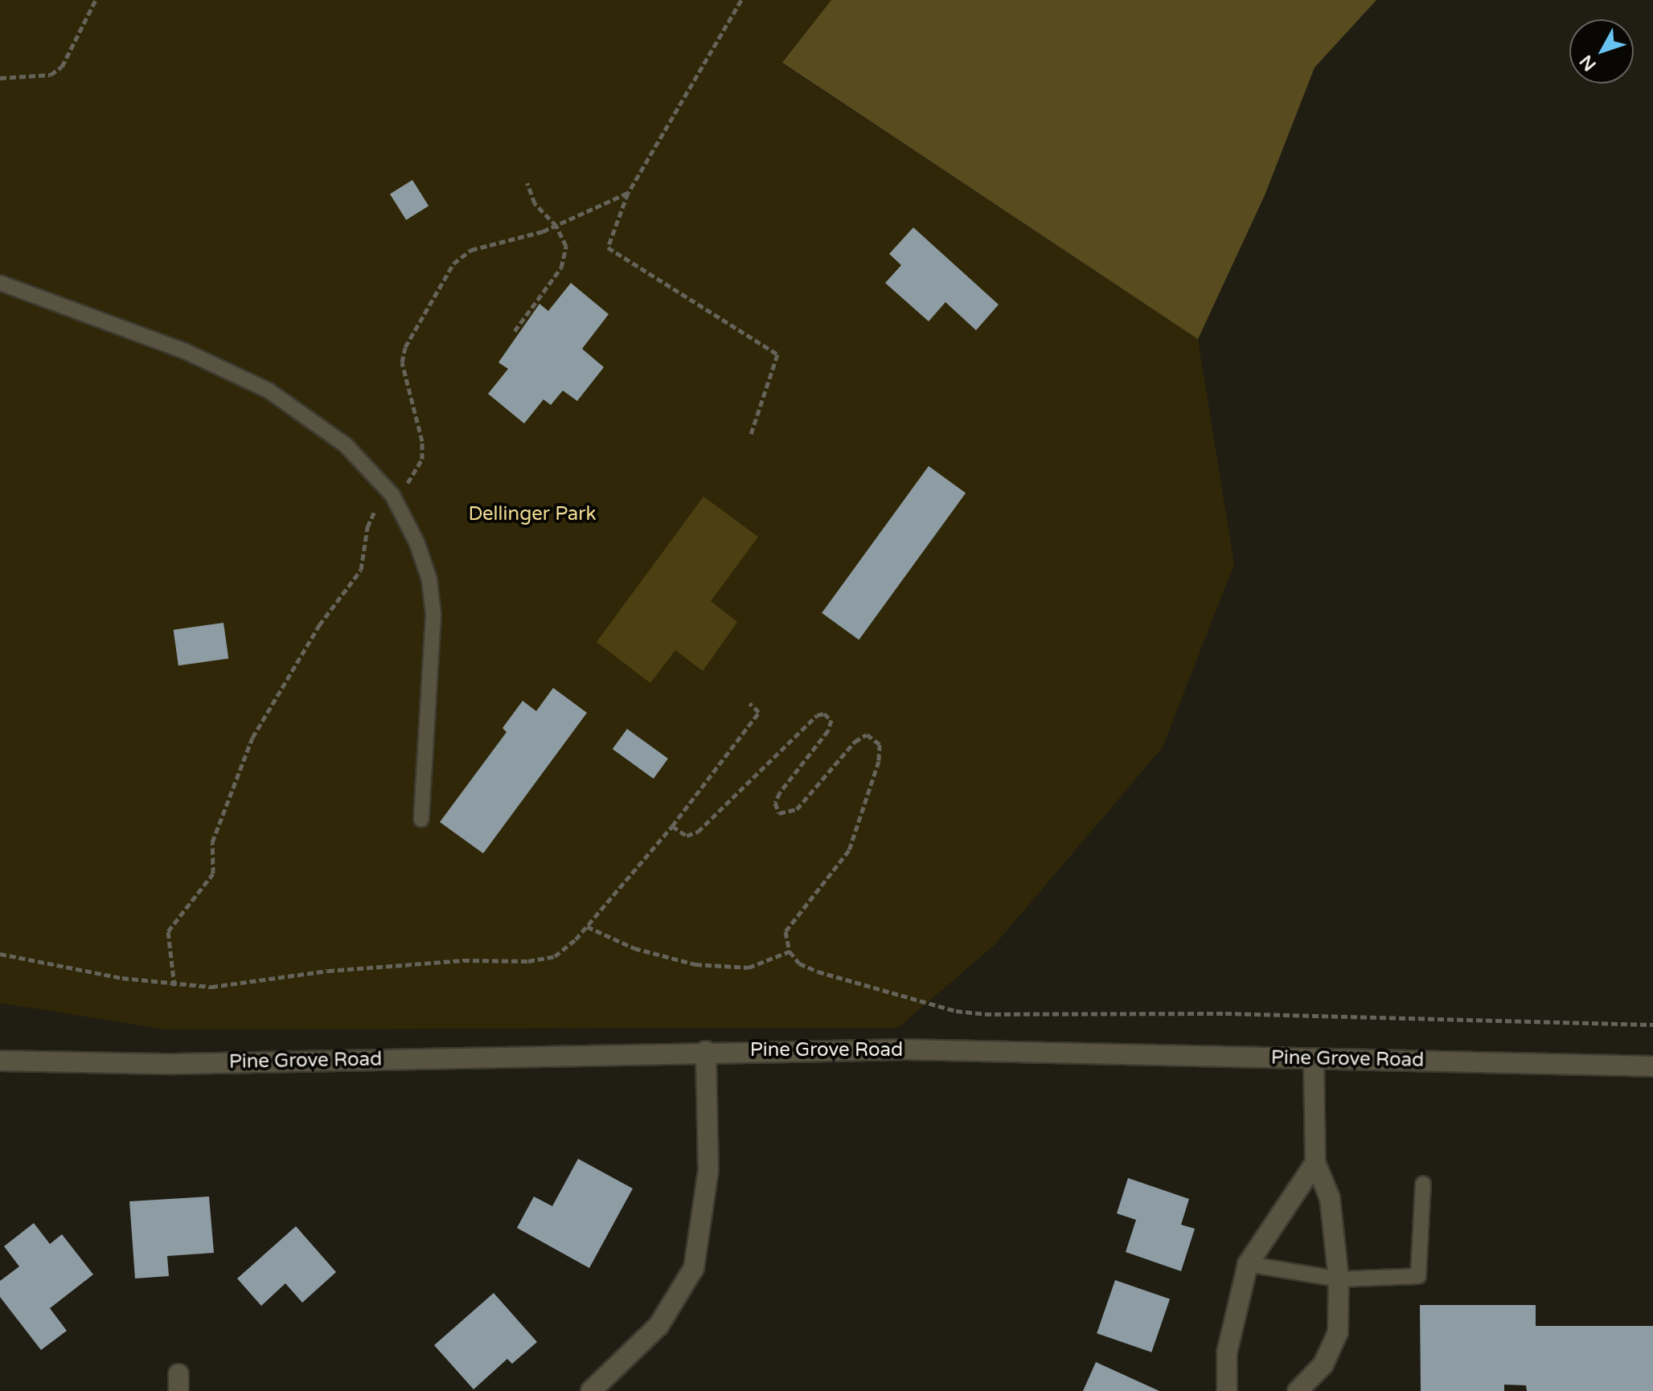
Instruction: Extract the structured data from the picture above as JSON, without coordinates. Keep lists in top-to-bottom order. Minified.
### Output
{"streets":{"street":["Pine Grove Road"]},"parks":["Dellinger Park"],"north":"bottom left"}
